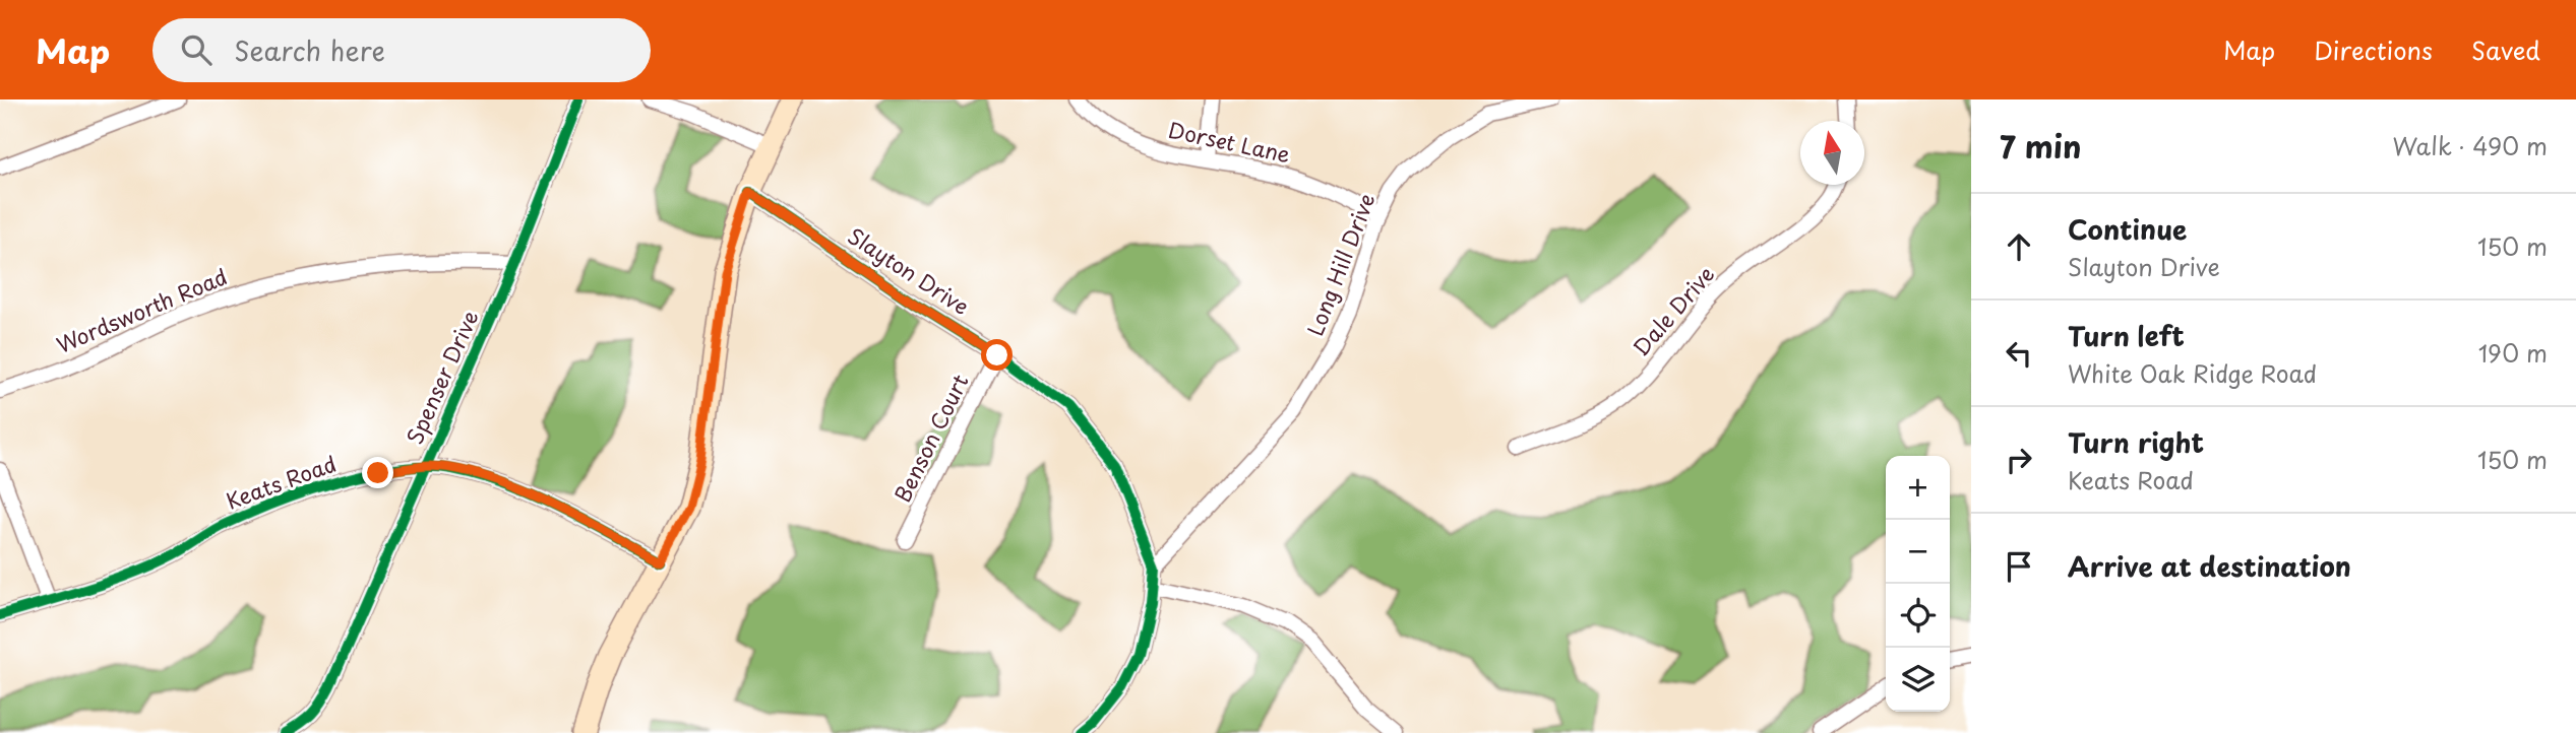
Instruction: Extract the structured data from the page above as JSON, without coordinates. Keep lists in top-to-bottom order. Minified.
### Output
{"streets":{"street":["Dorset Lane","Long Hill Drive","Slayton Drive","Wordsworth Road","Dale Drive","Spenser Drive","Benson Court","Keats Road"]},"crossings":[["Dorset Lane","Long Hill Drive"],["Long Hill Drive","Slayton Drive"],["Slayton Drive","Benson Court"],["Wordsworth Road","Spenser Drive"],["Spenser Drive","Keats Road"]],"north":"top","page":{"header":"Map","search":"Search here","nav":["Map","Directions","Saved"],"heading":["7 min","Walk · 490 m"],"list":[["Continue","Slayton Drive","150 m"],["Turn left","White Oak Ridge Road","190 m"],["Turn right","Keats Road","150 m"],"Arrive at destination"],"map_buttons":["+","−"]}}
